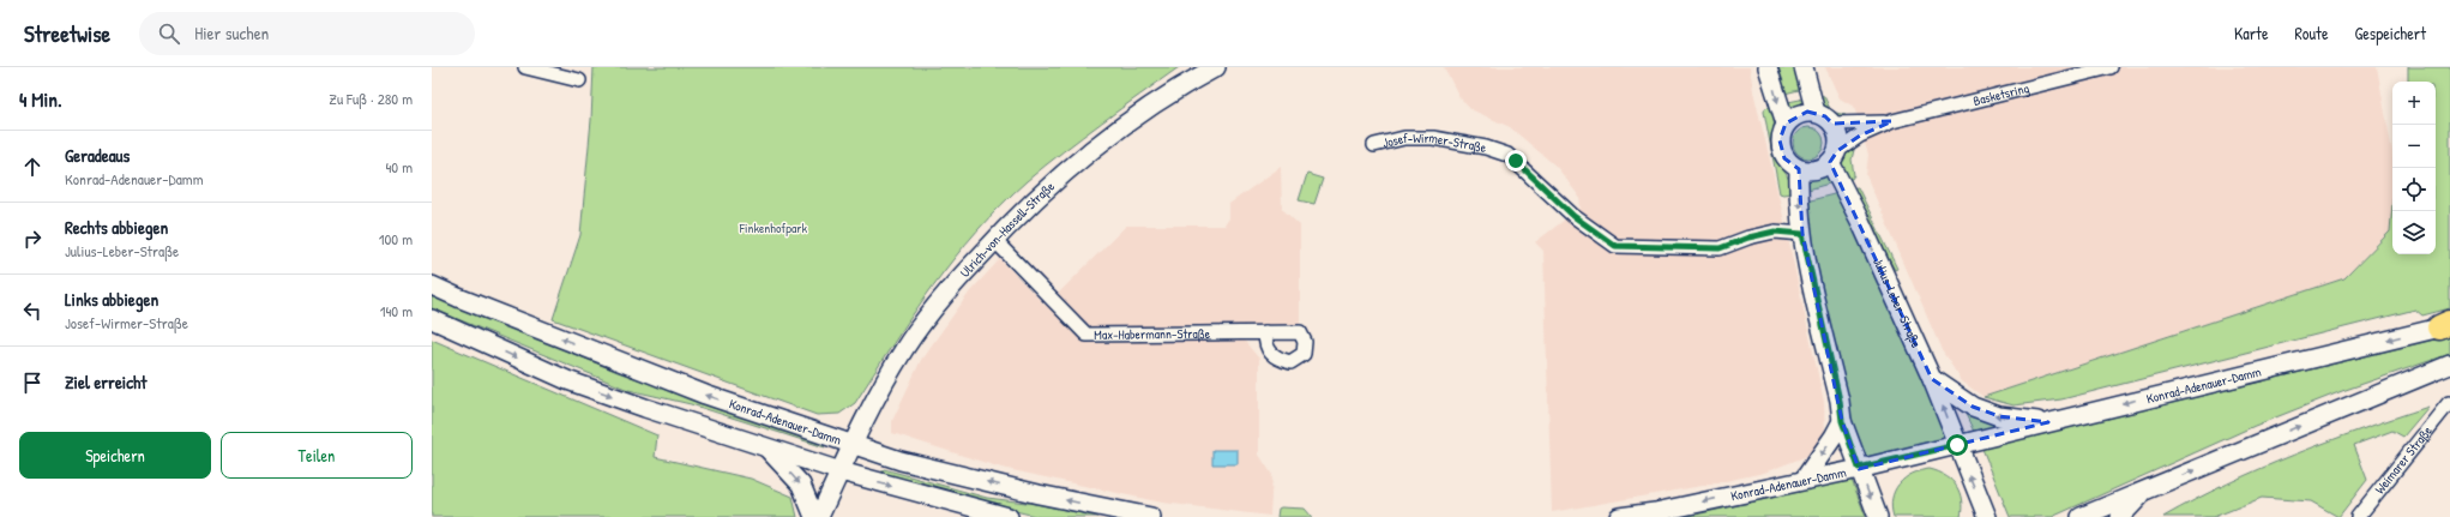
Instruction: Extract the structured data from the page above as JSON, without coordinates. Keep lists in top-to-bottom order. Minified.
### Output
{"streets":{"main road":["Ulrich-von-Hassell-Straße","Julius-Leber-Straße","Konrad-Adenauer-Damm"],"street":["Basketsring","Josef-Wirmer-Straße","Max-Habermann-Straße","Weimarer Straße"]},"crossings":[["Basketsring","Julius-Leber-Straße"],["Ulrich-von-Hassell-Straße","Max-Habermann-Straße"],["Ulrich-von-Hassell-Straße","Konrad-Adenauer-Damm"],["Julius-Leber-Straße","Konrad-Adenauer-Damm"]],"parks":["Finkenhofpark"],"page":{"header":"Streetwise","search":"Hier suchen","nav":["Karte","Route","Gespeichert"],"heading":["4 Min.","Zu Fuß · 280 m"],"map_buttons":["+","−"],"list":[["Geradeaus","Konrad-Adenauer-Damm","40 m"],["Rechts abbiegen","Julius-Leber-Straße","100 m"],["Links abbiegen","Josef-Wirmer-Straße","140 m"],"Ziel erreicht"],"buttons":["Speichern","Teilen"]}}
